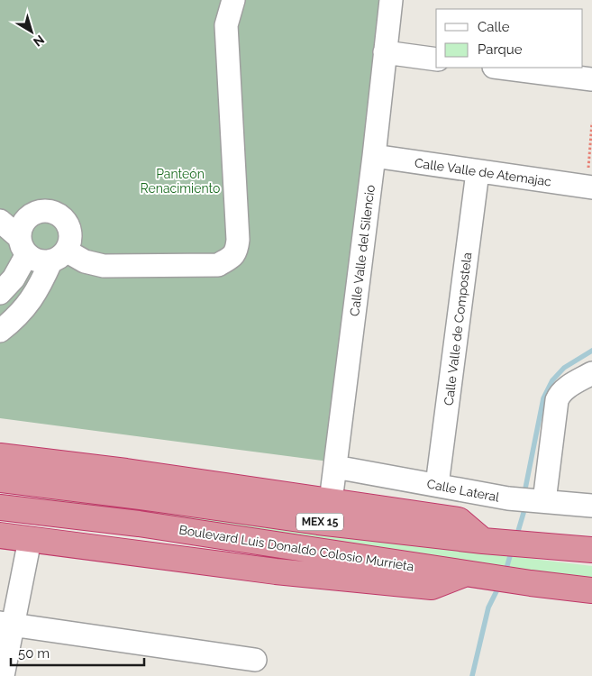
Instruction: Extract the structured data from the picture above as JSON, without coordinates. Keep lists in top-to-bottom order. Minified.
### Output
{"streets":{"highway":["MEX 15","Boulevard Luis Donaldo Colosio Murrieta"],"street":["Calle Valle de Atemajac","Calle Valle del Silencio","Calle Valle de Compostela","Calle Lateral"]},"crossings":[["Calle Valle de Atemajac","Calle Valle del Silencio"],["Calle Valle de Atemajac","Calle Valle de Compostela"],["Calle Valle del Silencio","Calle Lateral"],["Calle Valle de Compostela","Calle Lateral"]],"parks":["Panteón Renacimiento"],"legend":["Calle","Parque"],"scale_bar":"50 m","north":"bottom right"}
